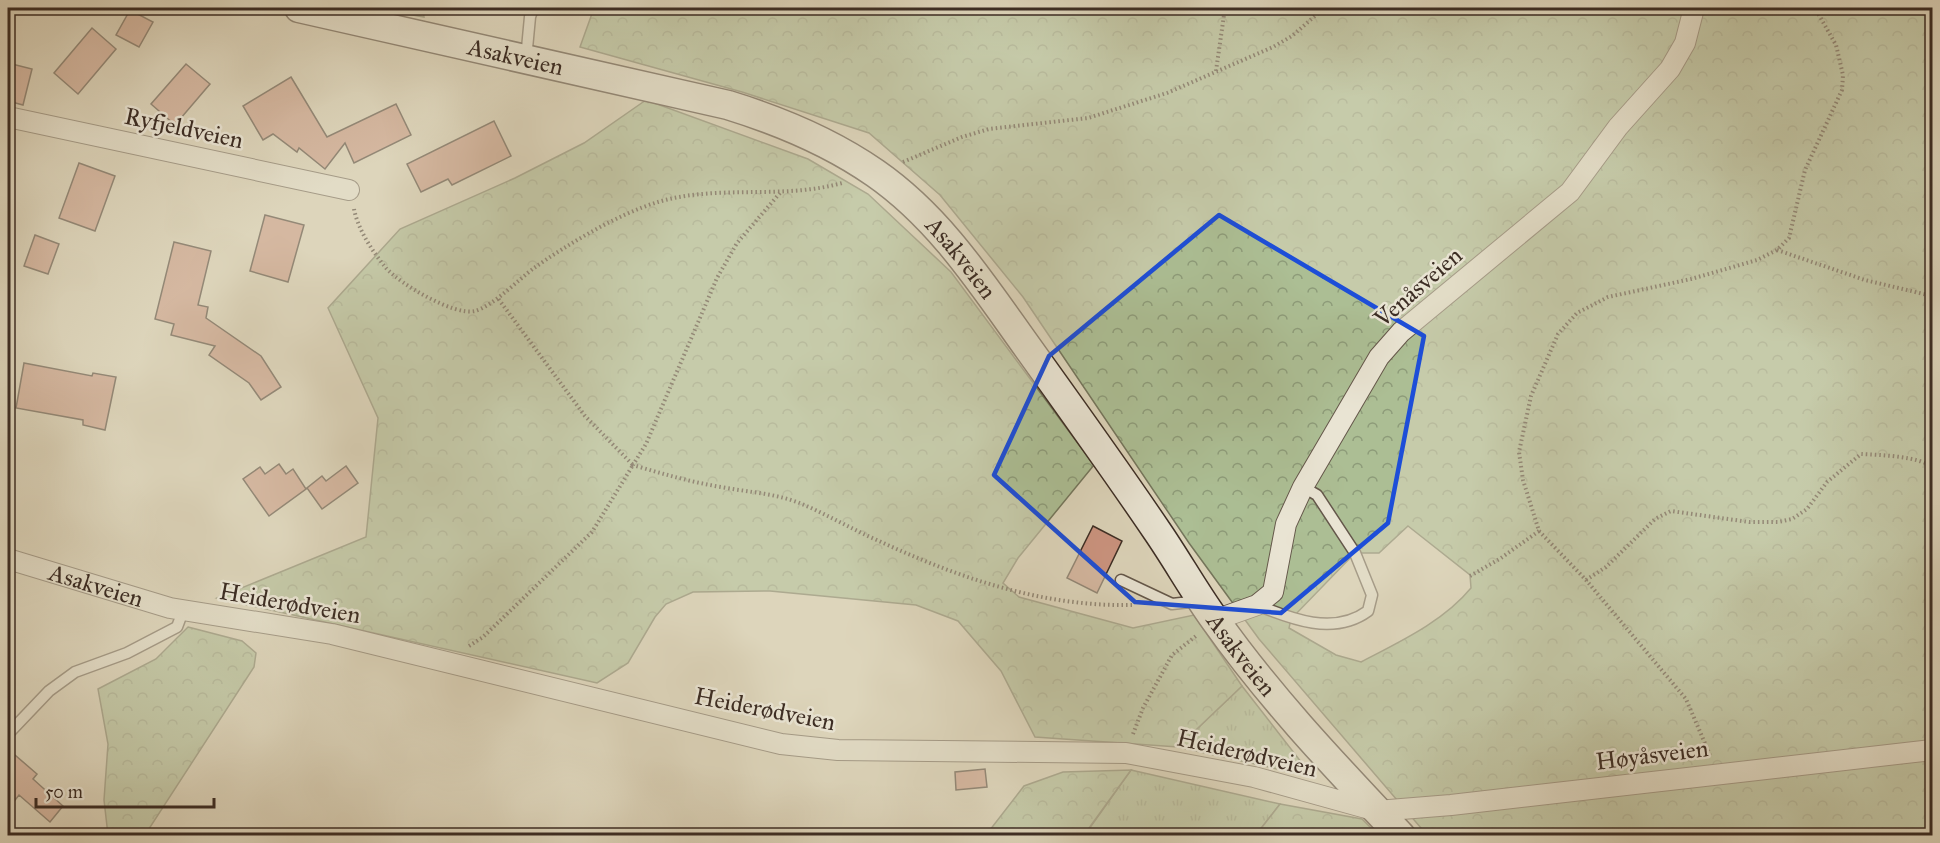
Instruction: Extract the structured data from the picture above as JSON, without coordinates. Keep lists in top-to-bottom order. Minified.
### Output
{"streets":{"main road":["Asakveien"],"street":["Ryfjeldveien","Venåsveien","Heiderødveien","Høyåsveien"]},"crossings":[["Asakveien","Heiderødveien"],["Asakveien","Høyåsveien"],["Heiderødveien","Høyåsveien"]],"scale_bar":"50 m"}
